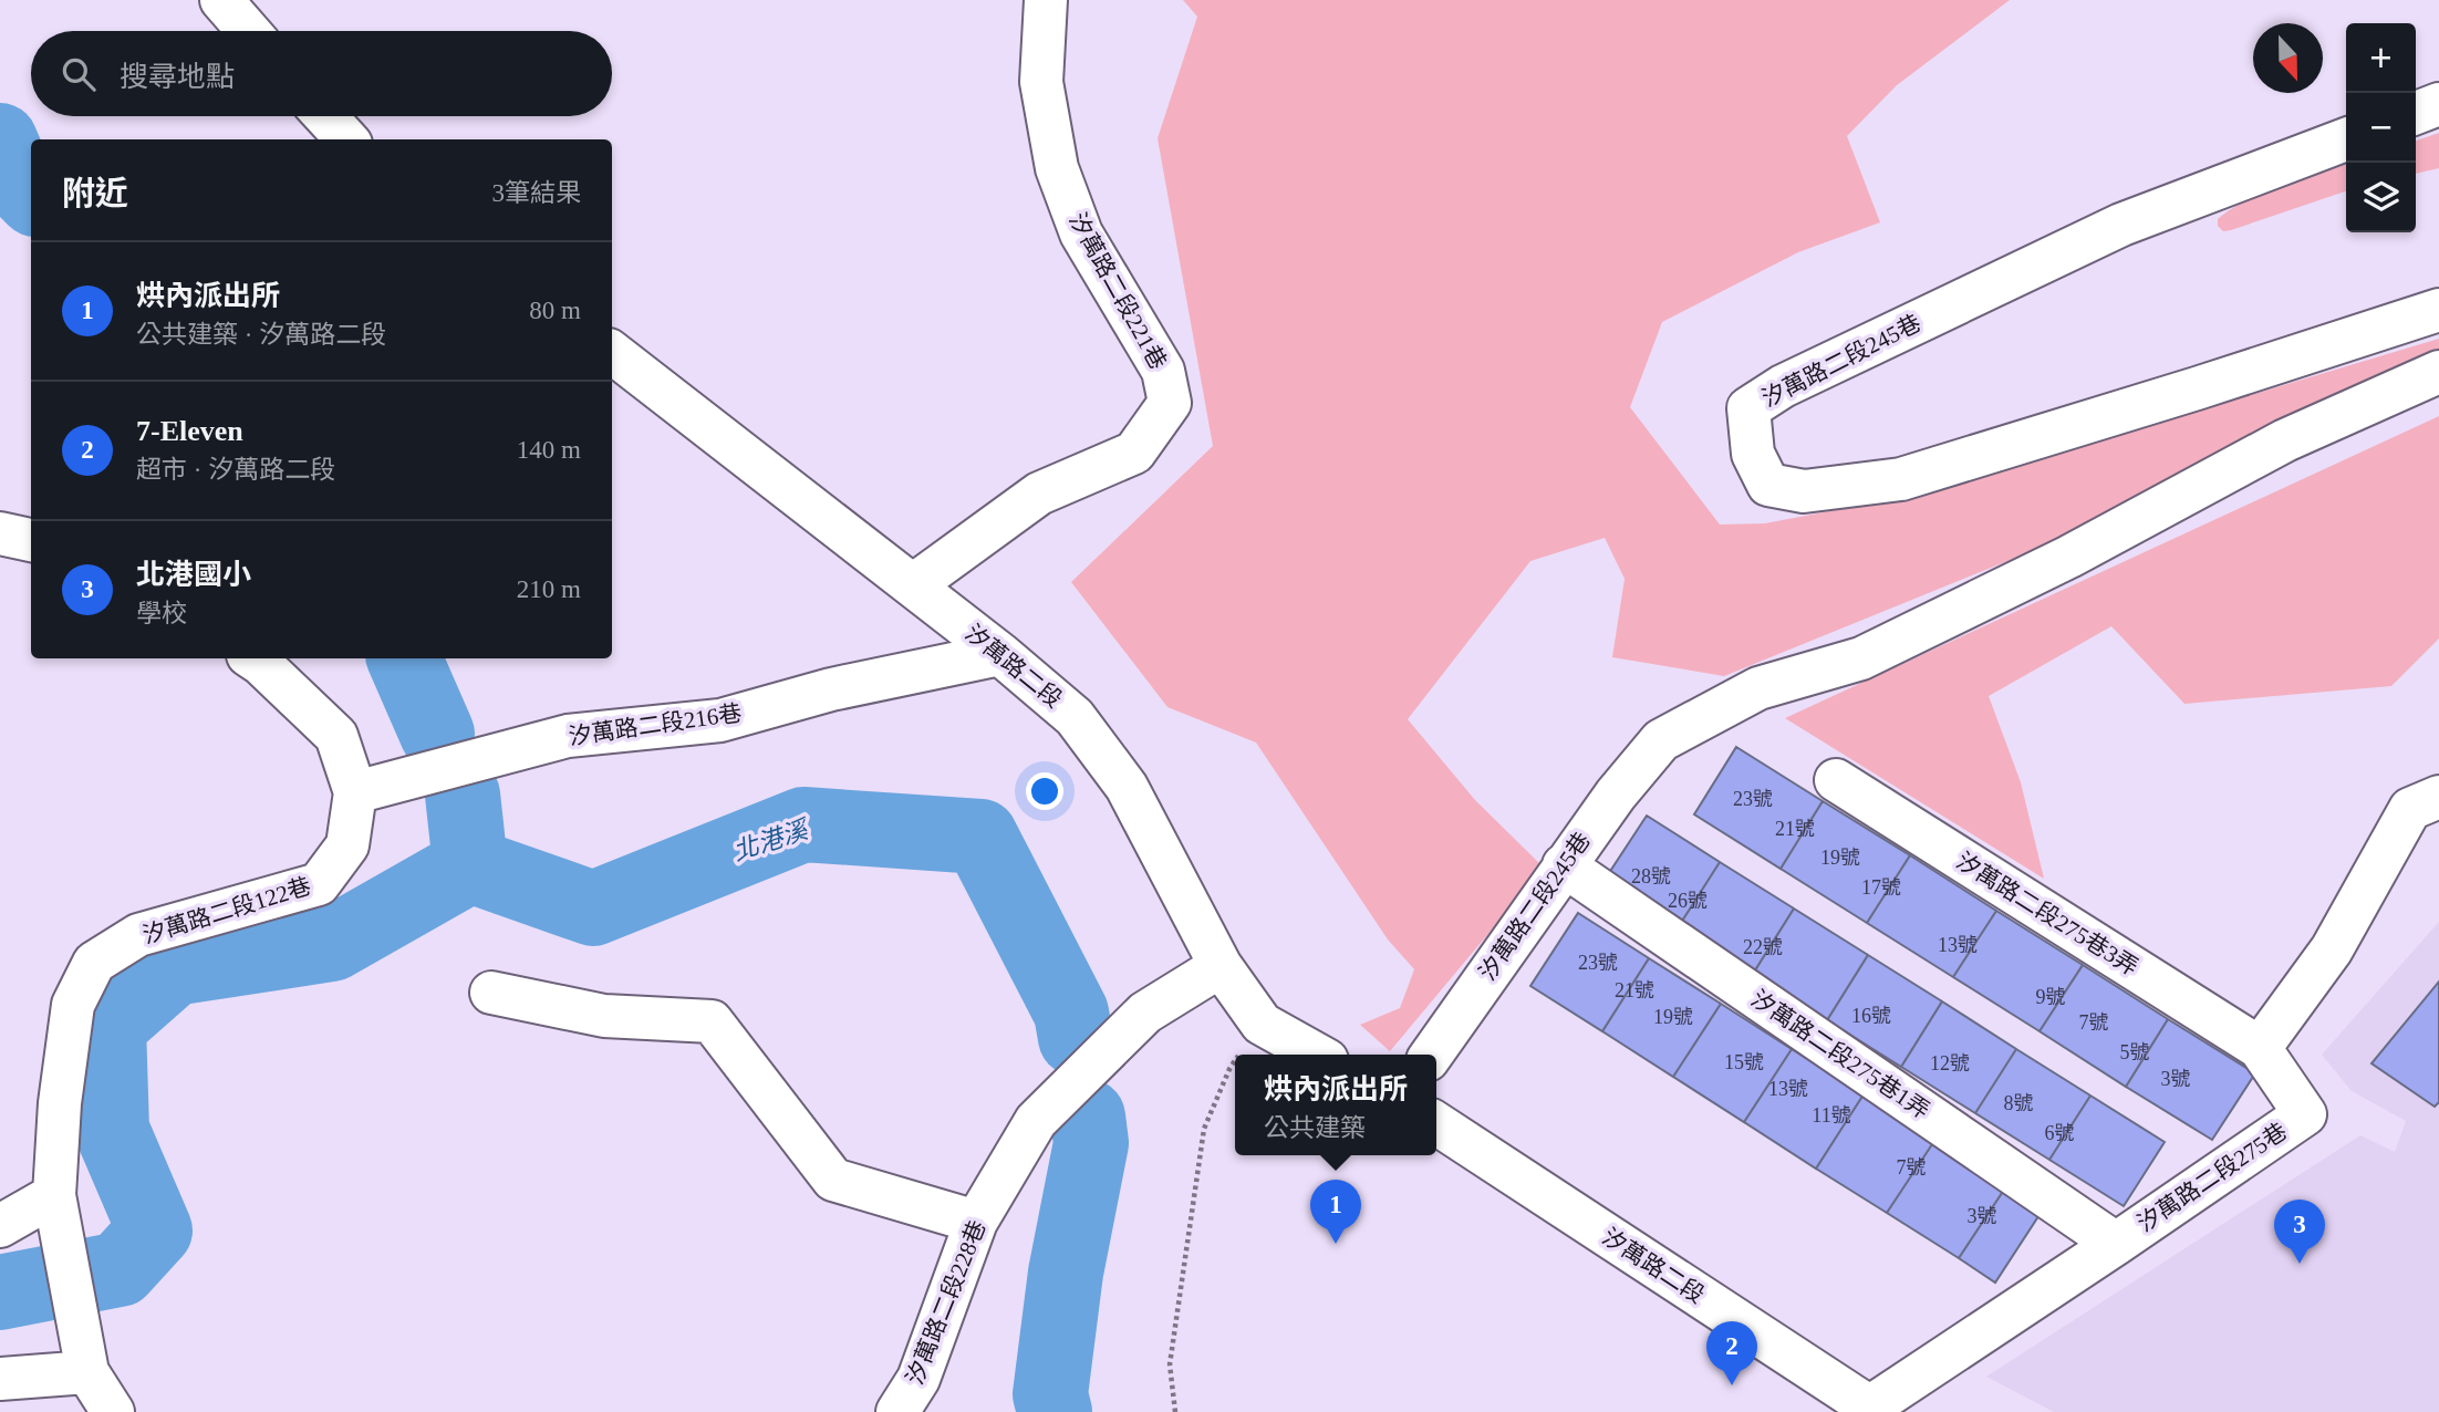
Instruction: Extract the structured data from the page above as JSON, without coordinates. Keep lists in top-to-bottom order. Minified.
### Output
{"streets":{"street":["汐萬路二段221巷","汐萬路二段245巷","汐萬路二段","汐萬路二段216巷","汐萬路二段122巷","汐萬路二段275巷3弄","汐萬路二段275巷1弄","汐萬路二段275巷","汐萬路二段228巷"]},"crossings":[["汐萬路二段221巷","汐萬路二段"],["汐萬路二段245巷","汐萬路二段275巷1弄"],["汐萬路二段","汐萬路二段216巷"],["汐萬路二段","汐萬路二段275巷"],["汐萬路二段","汐萬路二段228巷"],["汐萬路二段216巷","汐萬路二段122巷"],["汐萬路二段275巷3弄","汐萬路二段275巷"],["汐萬路二段275巷1弄","汐萬路二段275巷"]],"water":["北港溪"],"house_numbers":["23號","21號","19號","28號","17號","26號","13號","22號","23號","21號","9號","16號","19號","7號","5號","15號","12號","3號","13號","8號","11號","6號","7號","3號"],"north":"bottom","page":{"map_buttons":["+","−"],"search":"搜尋地點","heading":["附近","3筆結果"],"list":[{"mark":"1","name":"烘內派出所","note":"公共建築 · 汐萬路二段","value":"80 m"},{"mark":"2","name":"7-Eleven","note":"超市 · 汐萬路二段","value":"140 m"},{"mark":"3","name":"北港國小","note":"學校","value":"210 m"}],"popup":["烘內派出所","公共建築"],"pins":["1","3","2"]}}
